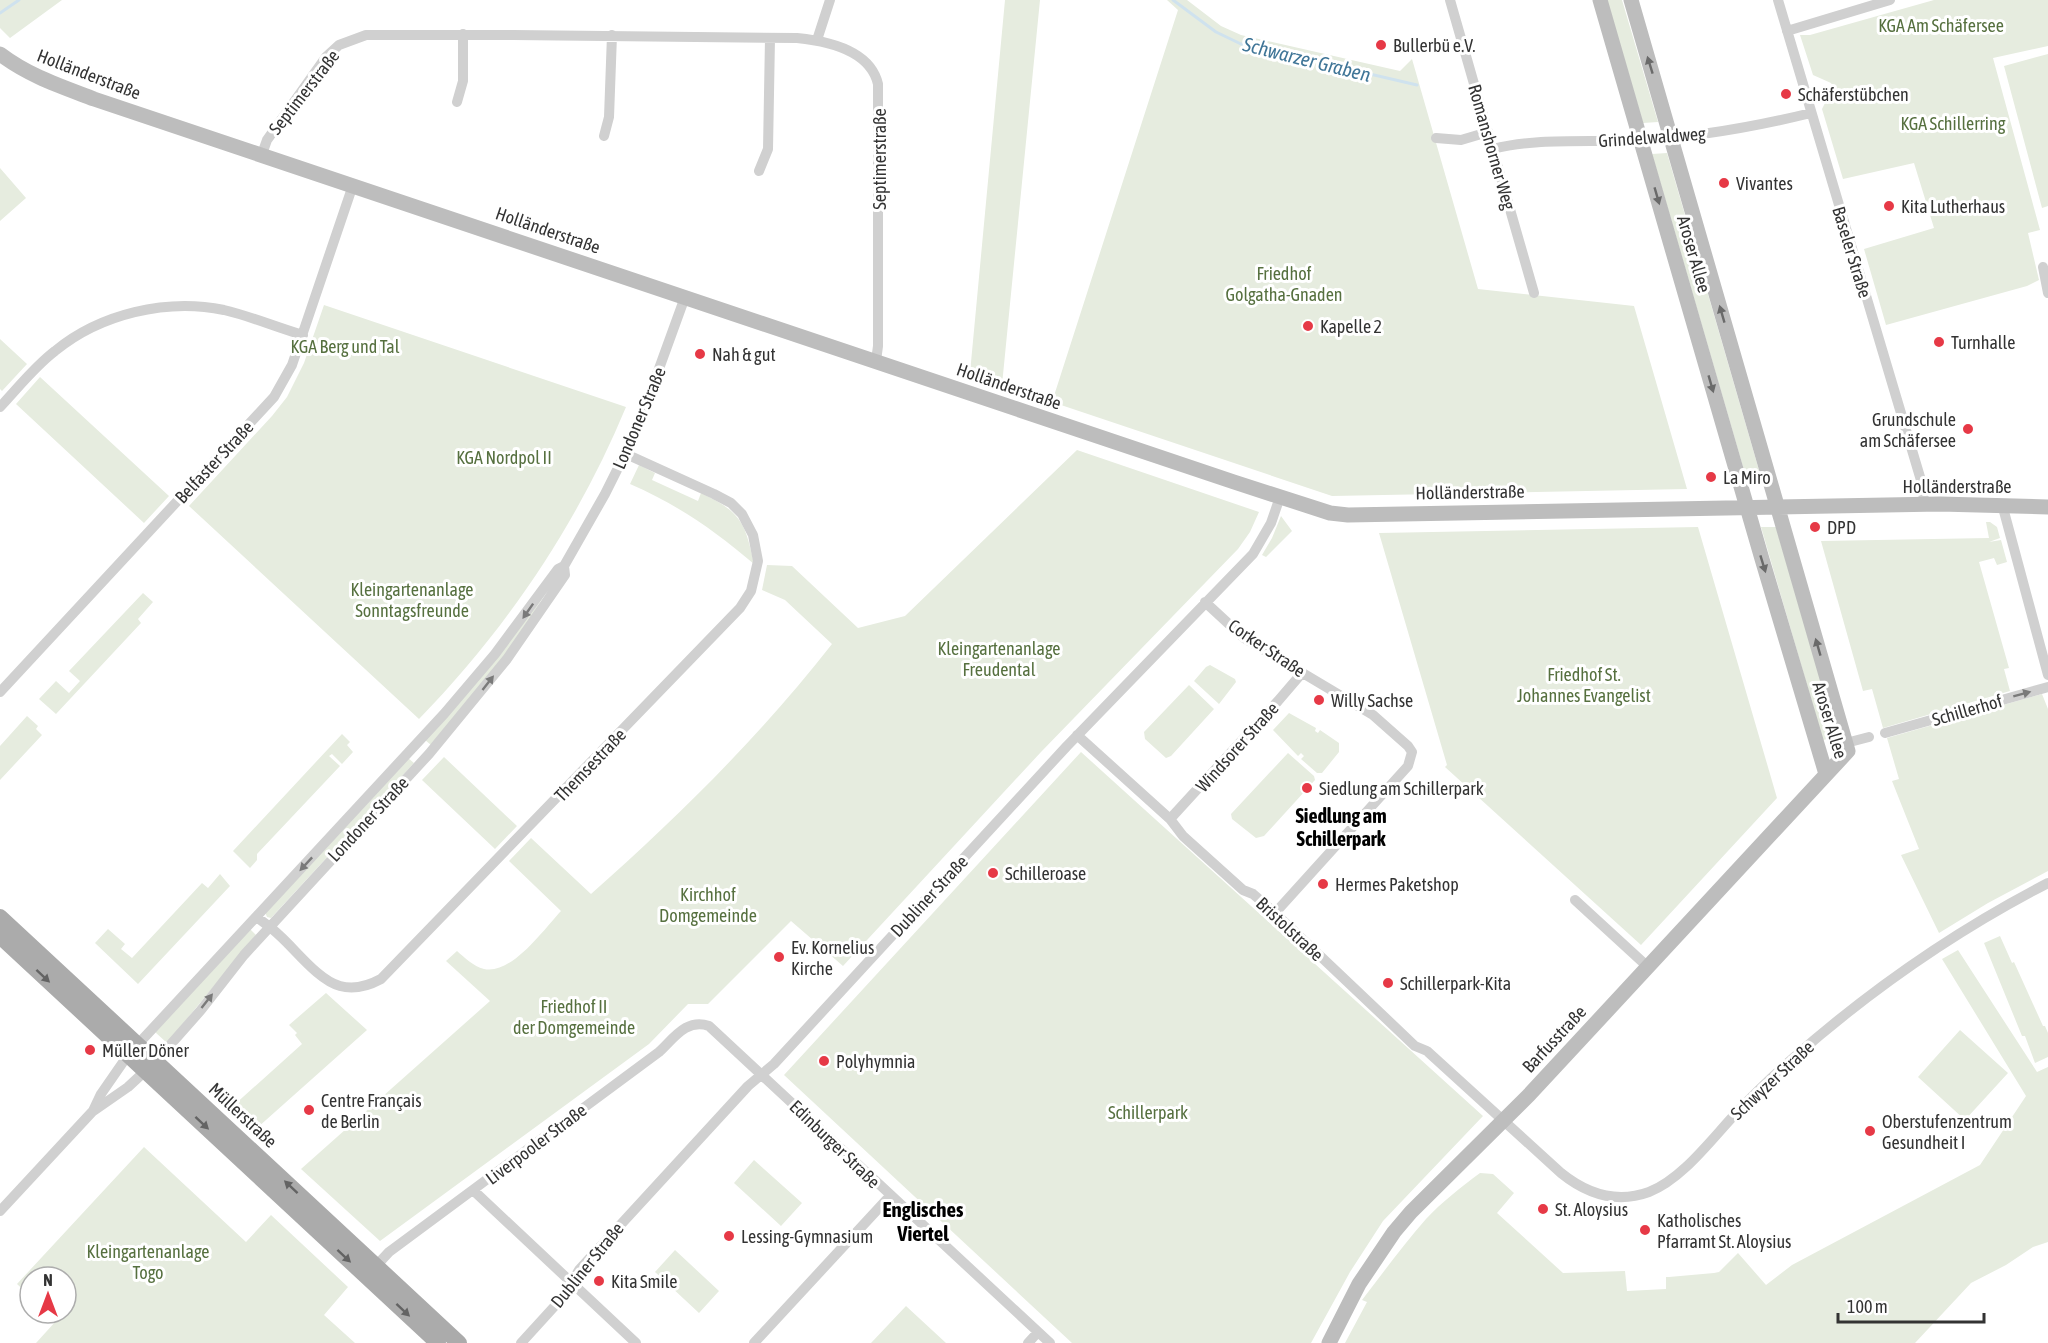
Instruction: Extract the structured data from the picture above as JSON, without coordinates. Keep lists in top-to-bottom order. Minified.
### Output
{"streets":{"main road":["Holländerstraße","Aroser Allee","Barfusstraße","Müllerstraße"],"street":["Septimerstraße","Grindelwaldweg","Romanshorner Weg","Baseler Straße","Londoner Straße","Belfaster Straße","Corker Straße","Schillerhof","Windsorer Straße","Themsestraße","Dubliner Straße","Bristolstraße","Schwyzer Straße","Liverpooler Straße","Edinburger Straße"]},"crossings":[["Holländerstraße","Septimerstraße"],["Holländerstraße","Baseler Straße"],["Holländerstraße","Aroser Allee"],["Holländerstraße","Londoner Straße"],["Holländerstraße","Belfaster Straße"],["Holländerstraße","Dubliner Straße"],["Grindelwaldweg","Romanshorner Weg"],["Grindelwaldweg","Baseler Straße"],["Grindelwaldweg","Aroser Allee"],["Aroser Allee","Barfusstraße"],["Londoner Straße","Themsestraße"],["Londoner Straße","Müllerstraße"],["Corker Straße","Windsorer Straße"],["Corker Straße","Dubliner Straße"],["Corker Straße","Bristolstraße"],["Windsorer Straße","Bristolstraße"],["Dubliner Straße","Bristolstraße"],["Dubliner Straße","Edinburger Straße"],["Bristolstraße","Barfusstraße"],["Bristolstraße","Schwyzer Straße"],["Barfusstraße","Schwyzer Straße"],["Müllerstraße","Liverpooler Straße"],["Liverpooler Straße","Edinburger Straße"]],"one_way":["Schillerhof"],"districts":["Siedlung am Schillerpark","Englisches Viertel"],"water":["Schwarzer Graben"],"parks":["KGA Am Schäfersee","KGA Schillerring","Friedhof Golgatha-Gnaden","KGA Berg und Tal","KGA Nordpol II","Kleingartenanlage Sonntagsfreunde","Kleingartenanlage Freudental","Friedhof St. Johannes Evangelist","Kirchhof Domgemeinde","Friedhof II der Domgemeinde","Schillerpark","Kleingartenanlage Togo"],"places":["Bullerbü e.V.","Schäferstübchen","Vivantes","Kita Lutherhaus","Kapelle 2","Turnhalle","Nah & gut","Grundschule am Schäfersee","La Miro","DPD","Willy Sachse","Siedlung am Schillerpark","Schilleroase","Hermes Paketshop","Ev. Kornelius Kirche","Schillerpark-Kita","Müller Döner","Polyhymnia","Centre Français de Berlin","Oberstufenzentrum Gesundheit I","St. Aloysius","Katholisches Pfarramt St. Aloysius","Lessing-Gymnasium","Kita Smile"],"scale_bar":"100 m","north":"top"}
